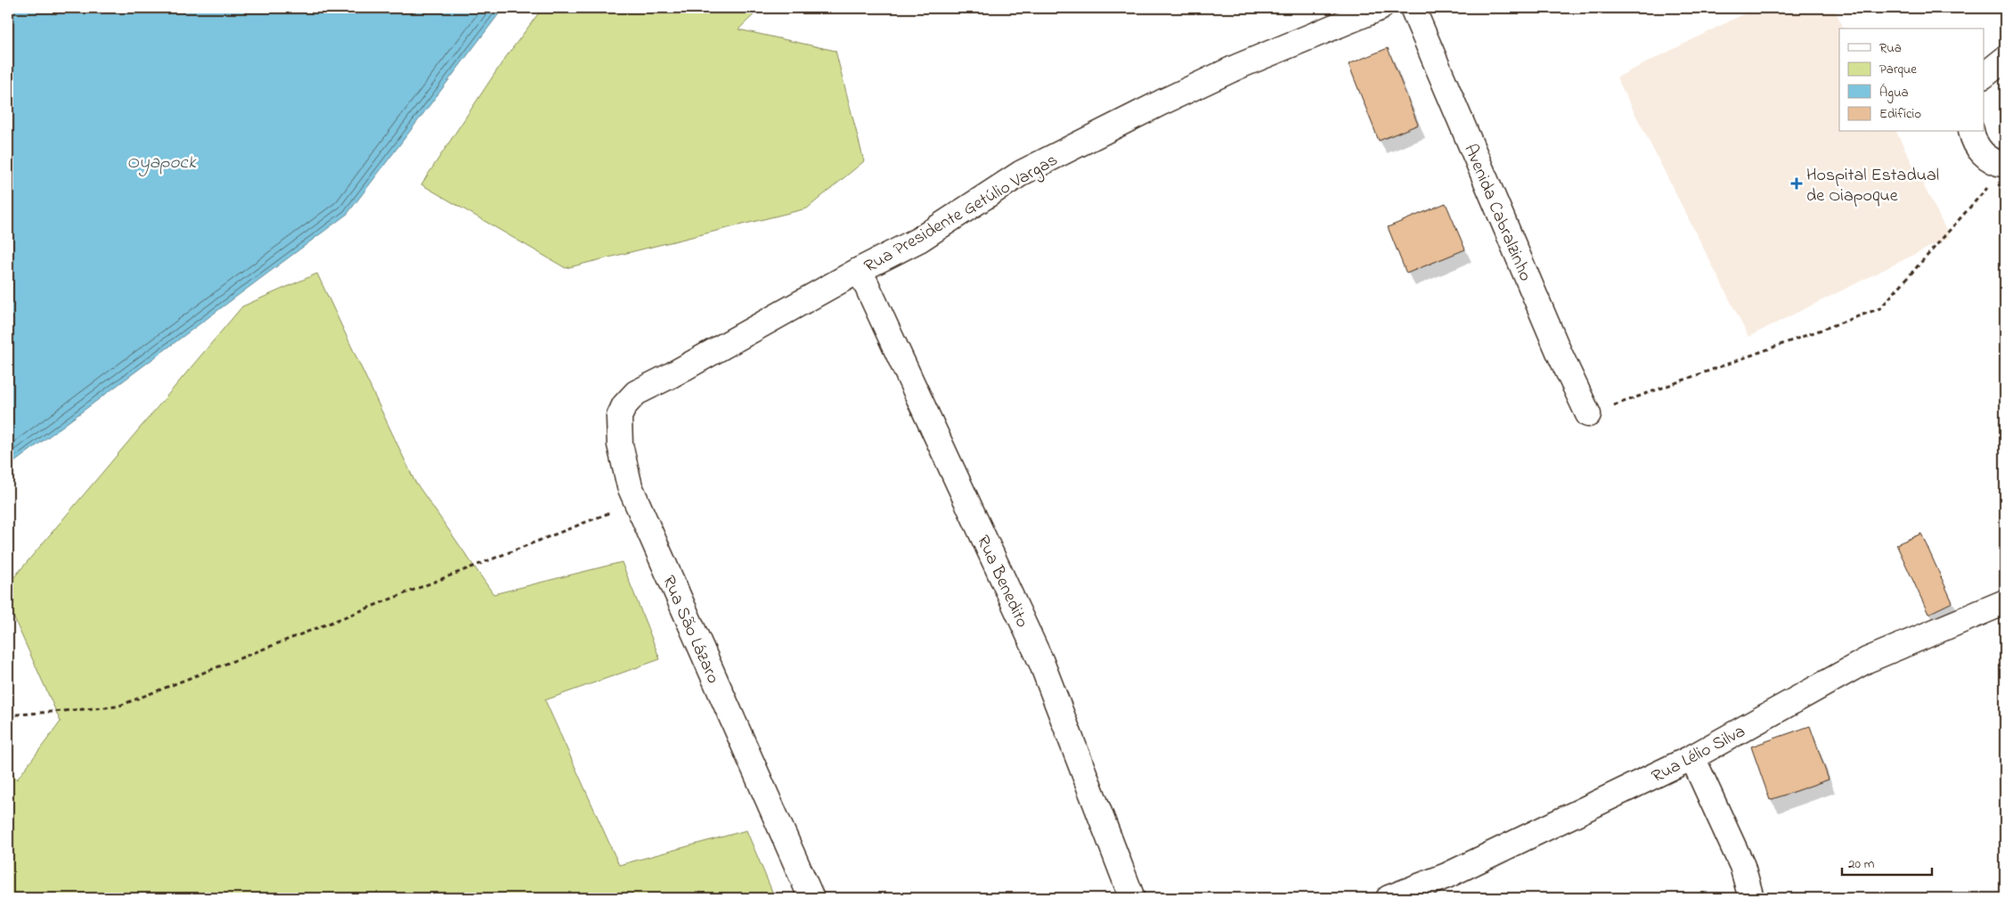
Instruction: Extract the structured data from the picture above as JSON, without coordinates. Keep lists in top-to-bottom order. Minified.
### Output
{"streets":{"street":["Rua Presidente Getúlio Vargas","Avenida Cabralzinho","Rua Benedito","Rua São Lázaro","Rua Lélio Silva"]},"crossings":[["Rua Presidente Getúlio Vargas","Rua Benedito"],["Rua Presidente Getúlio Vargas","Rua São Lázaro"]],"water":["Oyapock"],"places":{"health":["Hospital Estadual de Oiapoque"]},"legend":["Rua","Parque","Água","Edifício"],"scale_bar":"20 m"}
